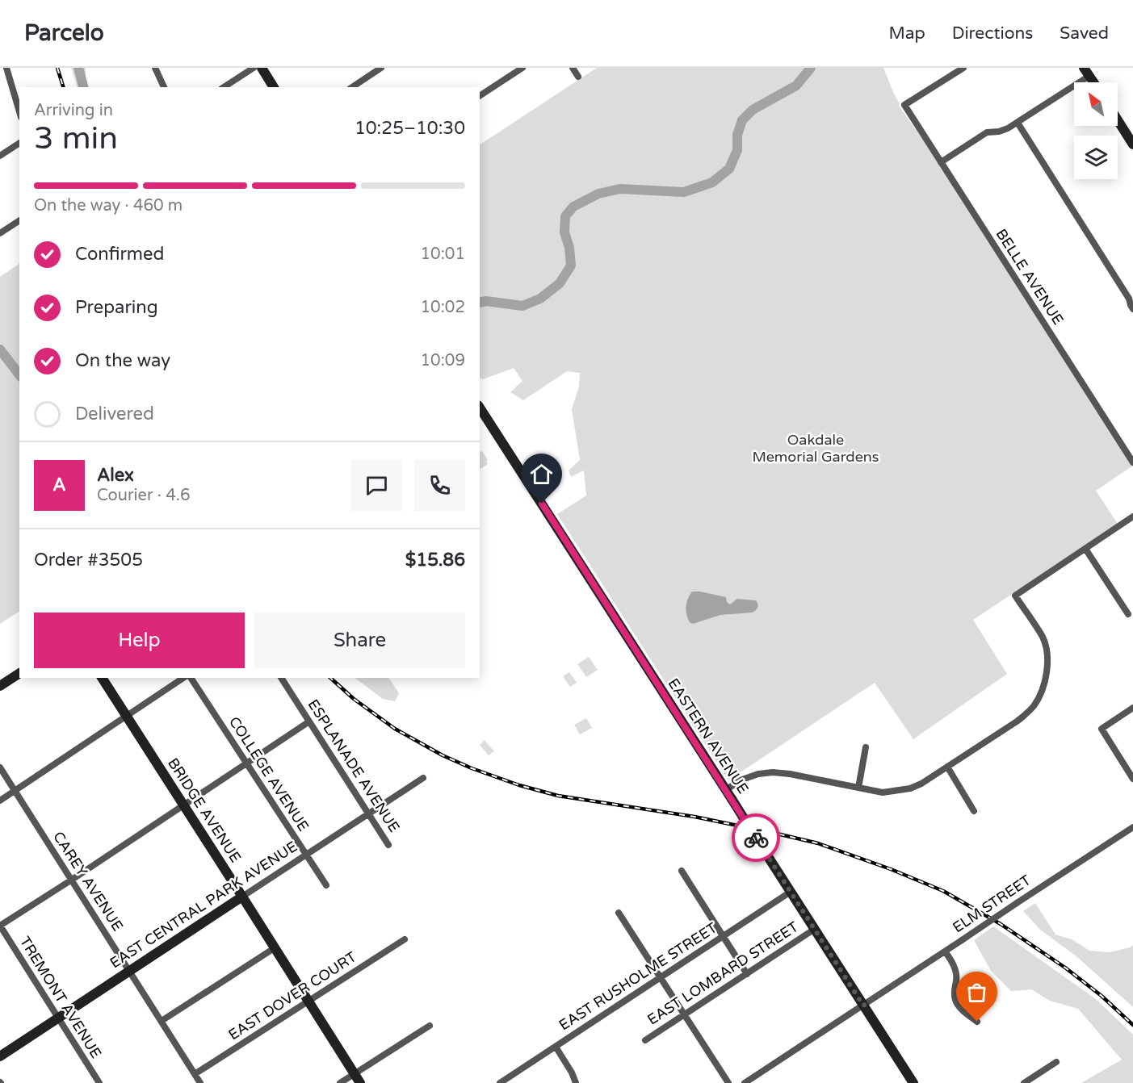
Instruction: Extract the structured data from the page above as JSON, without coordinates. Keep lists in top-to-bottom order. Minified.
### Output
{"streets":{"street":["BELLE AVENUE","EASTERN AVENUE","ESPLANADE AVENUE","COLLEGE AVENUE","BRIDGE AVENUE","CAREY AVENUE","ELM STREET","EAST CENTRAL PARK AVENUE","EAST LOMBARD STREET","EAST RUSHOLME STREET","EAST DOVER COURT","TREMONT AVENUE"]},"crossings":[["EASTERN AVENUE","ELM STREET"],["EASTERN AVENUE","EAST LOMBARD STREET"],["EASTERN AVENUE","EAST RUSHOLME STREET"],["ESPLANADE AVENUE","EAST CENTRAL PARK AVENUE"],["COLLEGE AVENUE","EAST CENTRAL PARK AVENUE"],["BRIDGE AVENUE","EAST CENTRAL PARK AVENUE"],["BRIDGE AVENUE","EAST DOVER COURT"],["CAREY AVENUE","EAST CENTRAL PARK AVENUE"],["CAREY AVENUE","EAST DOVER COURT"],["EAST CENTRAL PARK AVENUE","TREMONT AVENUE"]],"parks":["Oakdale Memorial Gardens"],"north":"top left","page":{"header":"Parcelo","nav":["Map","Directions","Saved"],"heading":["3 min","Arriving in","10:25–10:30"],"panel":["Alex","Courier · 4.6","Order #3505","$15.86"],"bar":"On the way · 460 m","list":[["Confirmed","10:01"],["Preparing","10:02"],["On the way","10:09"],"Delivered"],"round":"A","buttons":["Help","Share"]}}
